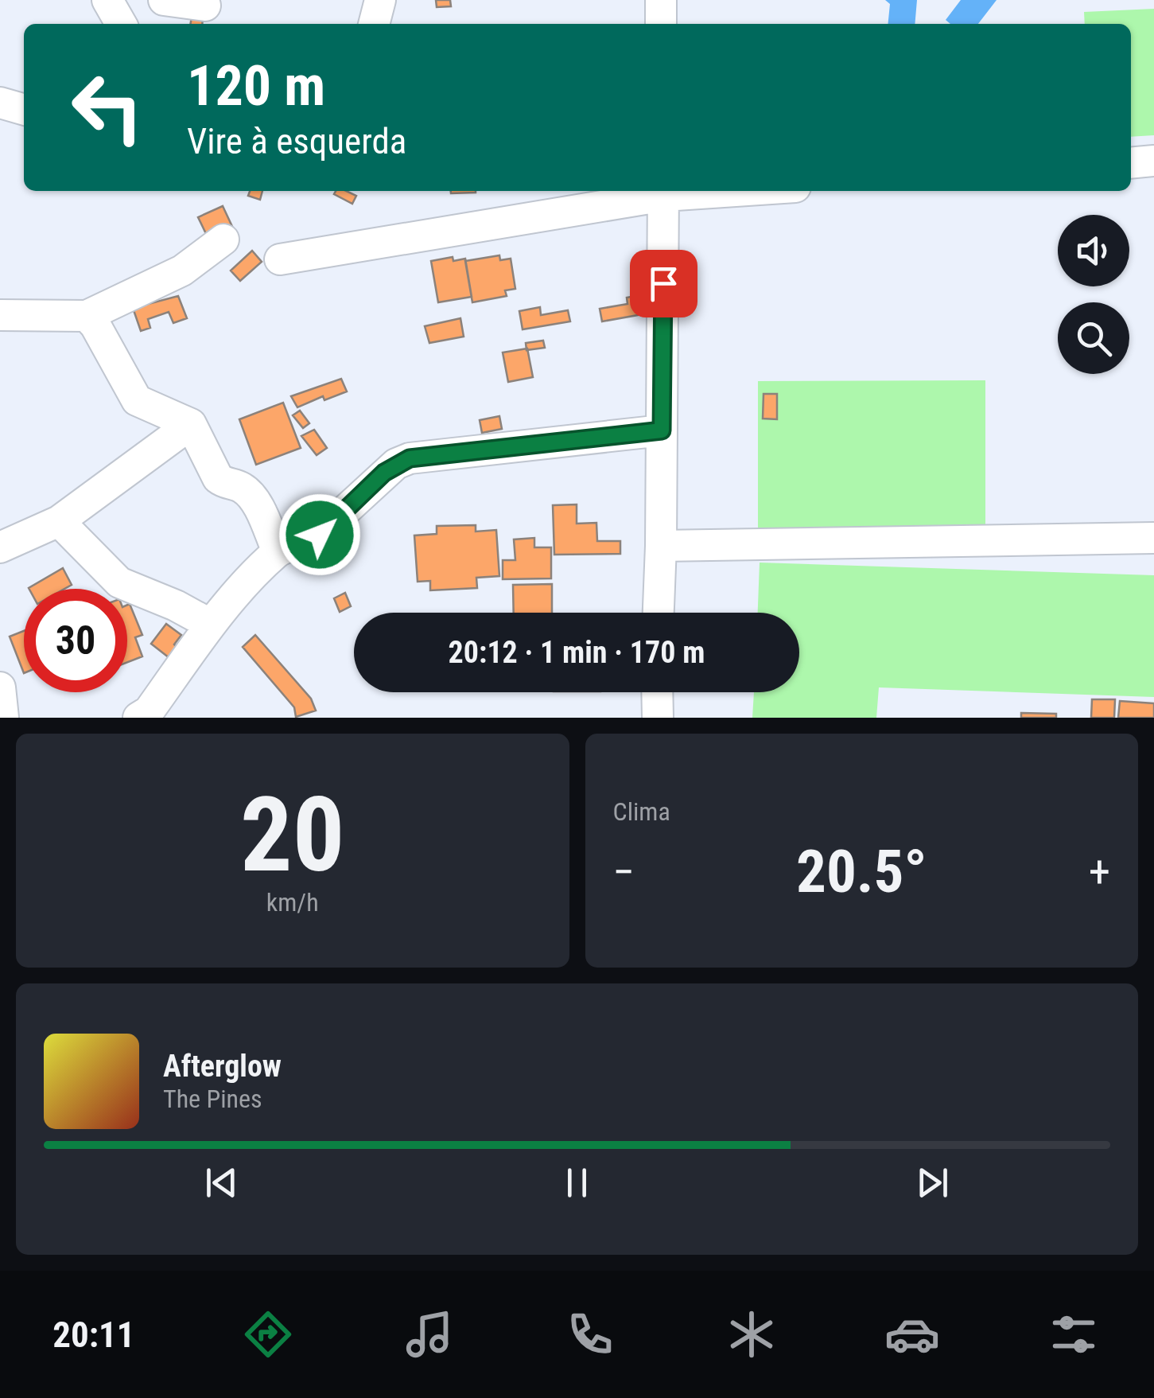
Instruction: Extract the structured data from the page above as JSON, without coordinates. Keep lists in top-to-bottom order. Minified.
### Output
{"page":{"turn":["120 m","Vire à esquerda"],"limit":"30","trip":"20:12 · 1 min · 170 m","tile":[["20","km/h"],"Clima"],"heat":["−","20.5°","+"],"song":["Afterglow","The Pines"],"tabs":"20:11"}}
